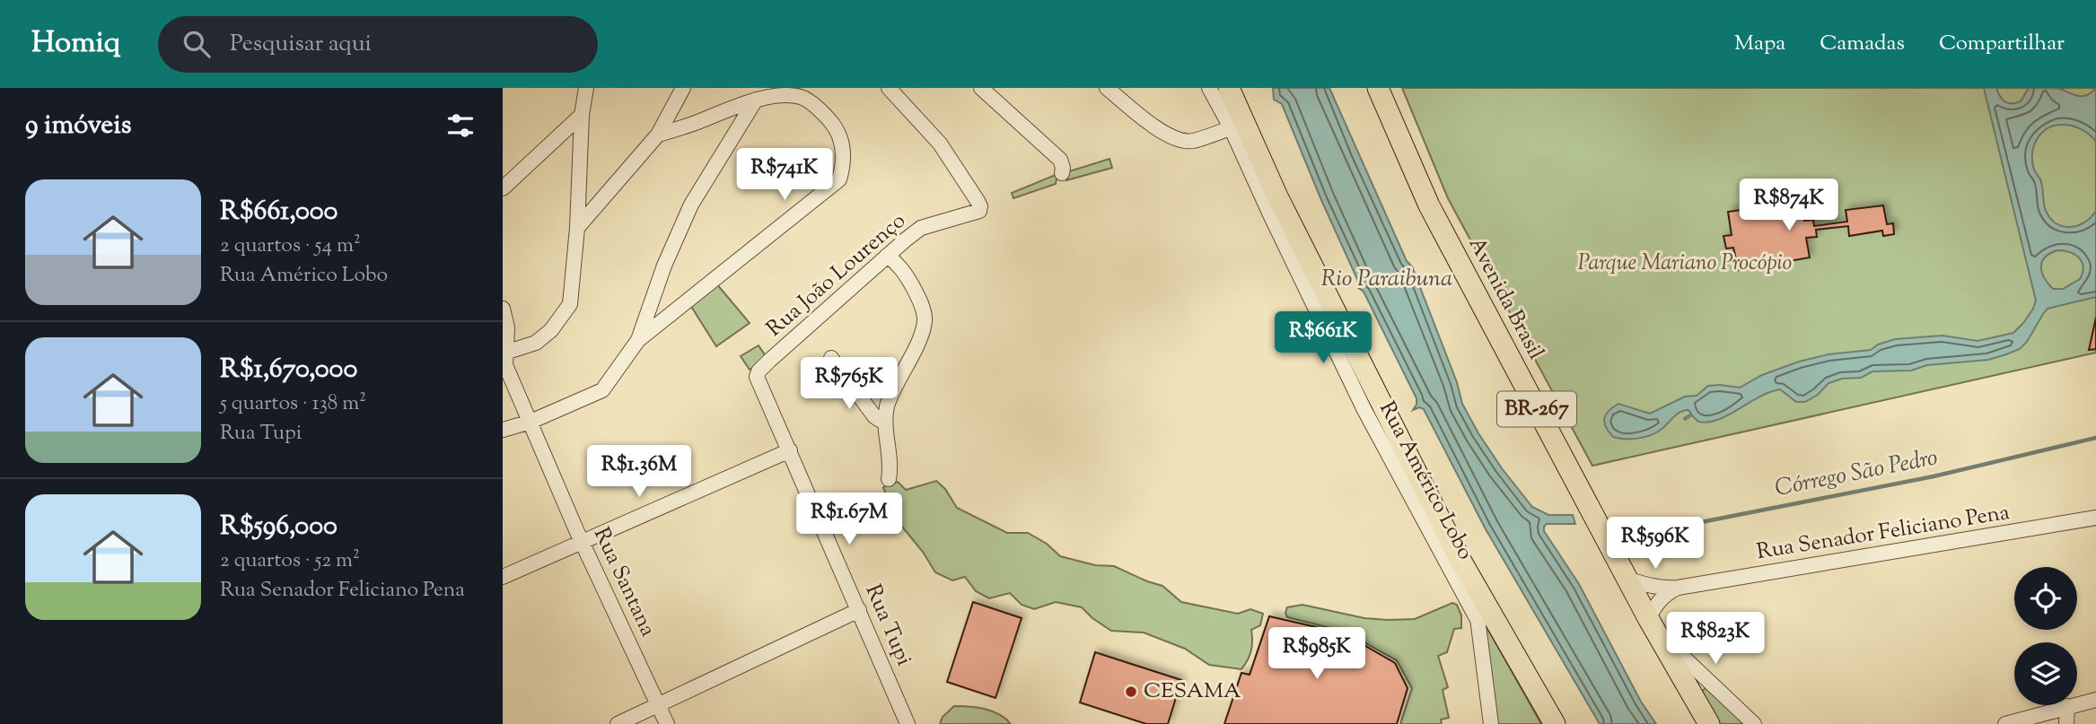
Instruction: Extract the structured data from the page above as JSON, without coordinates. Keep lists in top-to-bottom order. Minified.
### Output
{"streets":{"highway":["Avenida Brasil","BR-267"],"street":["Rua João Lourenço","Rua Américo Lobo","Rua Senador Feliciano Pena","Rua Santana","Rua Tupi"]},"crossings":[["Rua João Lourenço","Rua Tupi"],["Avenida Brasil","Rua Senador Feliciano Pena"]],"water":["Rio Paraibuna","Córrego São Pedro"],"parks":["Parque Mariano Procópio"],"places":["CESAMA"],"page":{"header":"Homiq","search":"Pesquisar aqui","nav":["Mapa","Camadas","Compartilhar"],"heading":"9 imóveis","price":["R$741K","R$874K","R$661K","R$765K","R$1.36M","R$1.67M","R$596K","R$823K","R$985K"],"list":[{"name":"R$661,000","note":"2 quartos · 54 m² · Rua Américo Lobo"},{"name":"R$1,670,000","note":"5 quartos · 138 m² · Rua Tupi"},{"name":"R$596,000","note":"2 quartos · 52 m² · Rua Senador Feliciano Pena"}]}}
